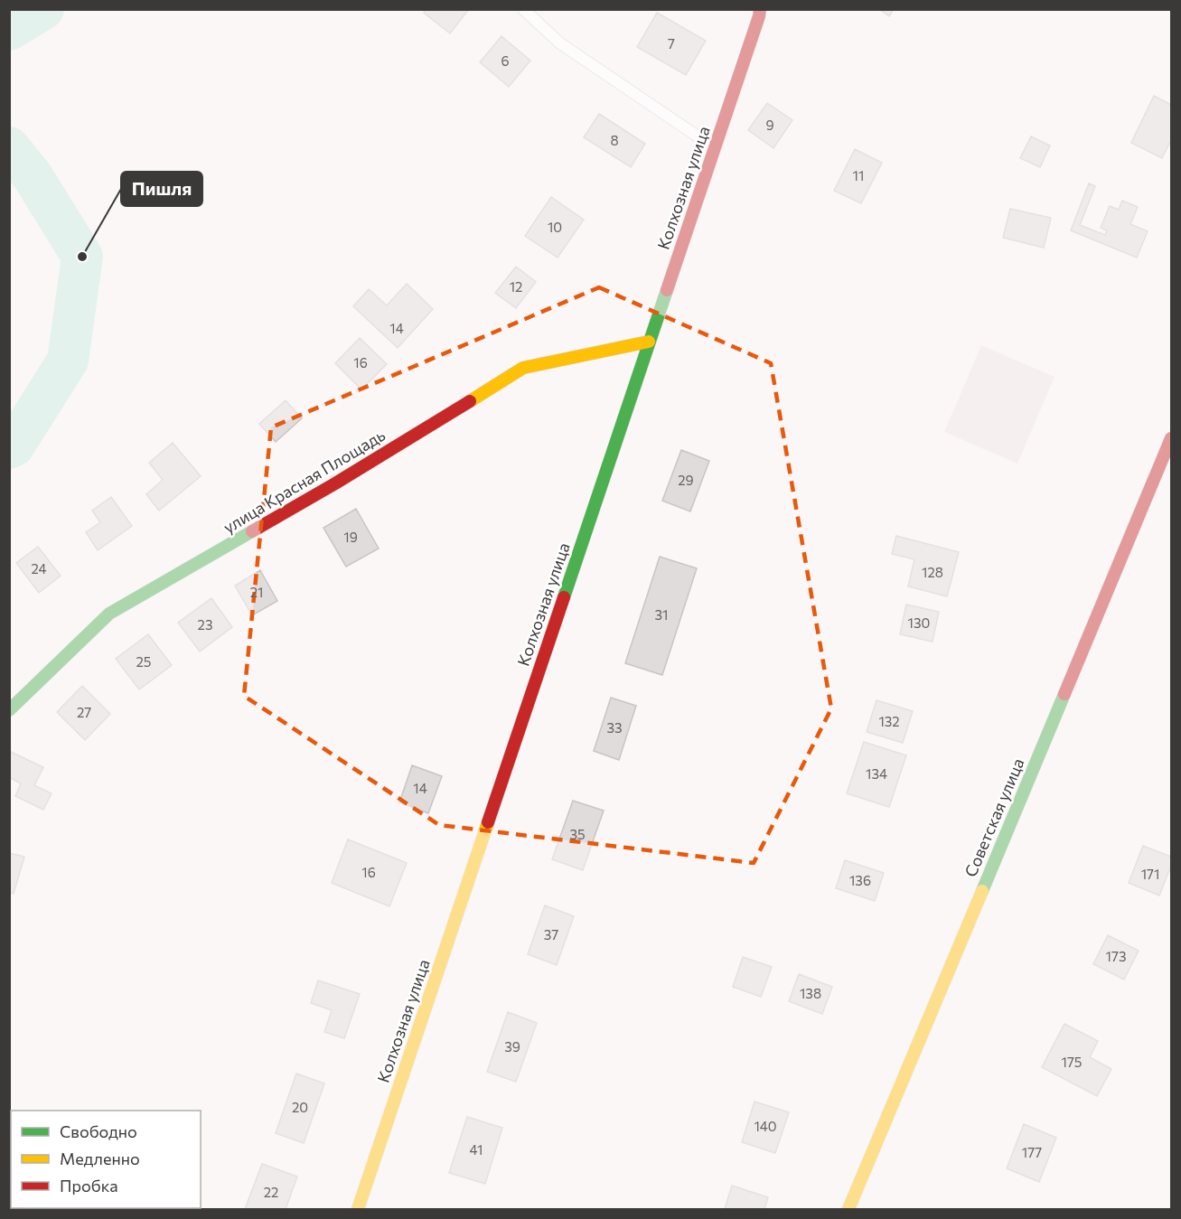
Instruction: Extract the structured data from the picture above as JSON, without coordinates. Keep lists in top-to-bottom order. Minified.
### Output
{"streets":{"street":["Колхозная улица","улица Красная Площадь","Советская улица"]},"crossings":[["Колхозная улица","улица Красная Площадь"]],"places":["Пишля"],"house_numbers":["7","6","9","8","11","10","12","14","16","29","19","24","128","21","31","130","23","25","27","132","33","134","14","35","16","171","136","37","173","138","39","175","20","140","41","177","22"],"legend":["Свободно","Медленно","Пробка"]}
